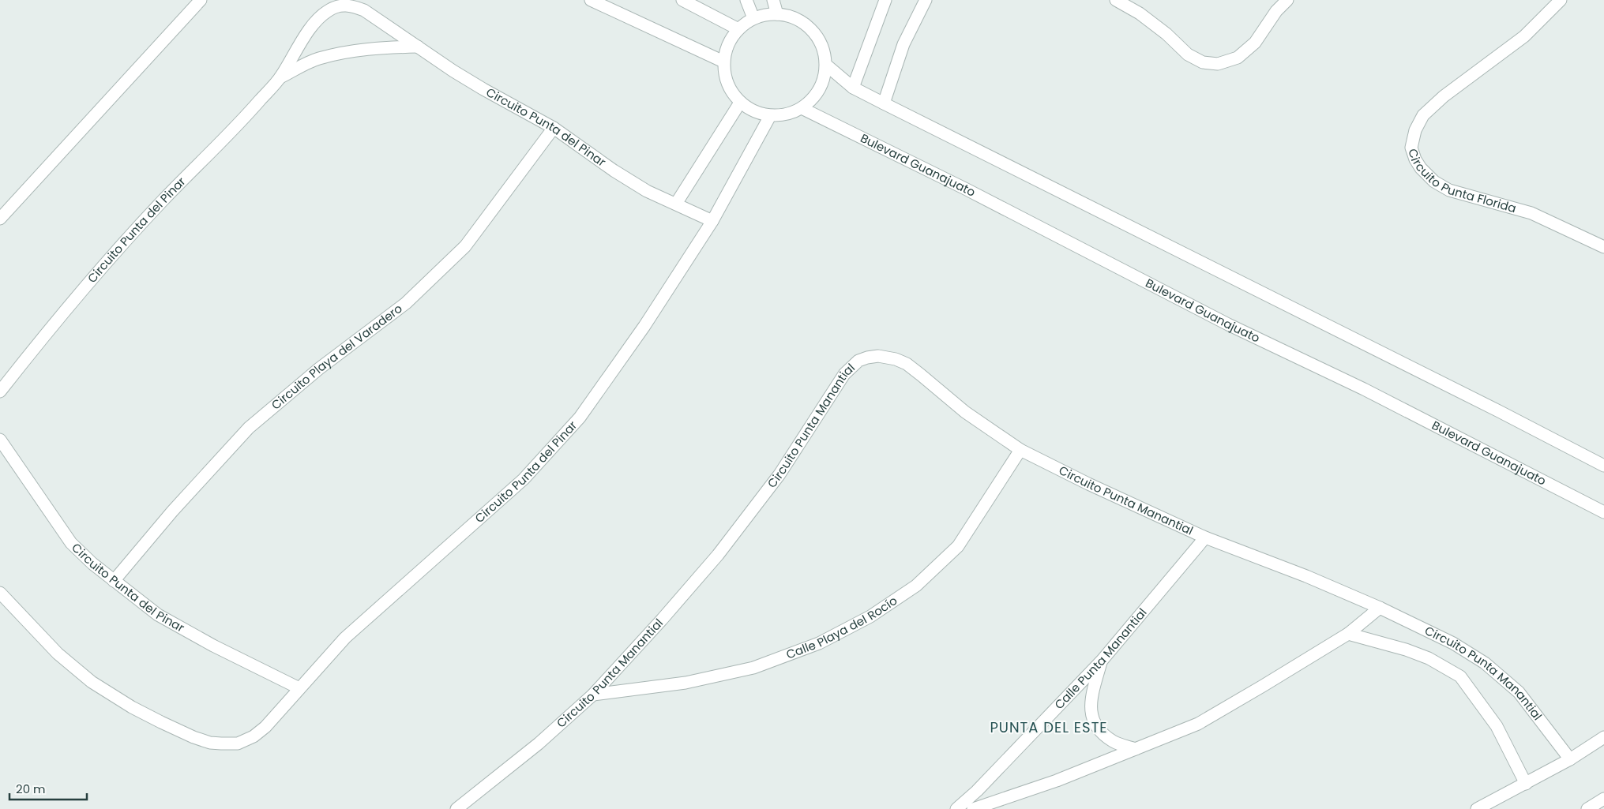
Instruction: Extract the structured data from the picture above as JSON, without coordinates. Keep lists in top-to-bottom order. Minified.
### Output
{"streets":{"street":["Circuito Punta del Pinar","Bulevard Guanajuato","Circuito Punta Florida","Circuito Playa del Varadero","Circuito Punta Manantial","Calle Playa del Rocío","Calle Punta Manantial"]},"crossings":[["Circuito Punta del Pinar","Bulevard Guanajuato"],["Circuito Punta del Pinar","Circuito Playa del Varadero"],["Circuito Punta Manantial","Calle Playa del Rocío"],["Circuito Punta Manantial","Calle Punta Manantial"]],"districts":["PUNTA DEL ESTE"],"scale_bar":"20 m"}
